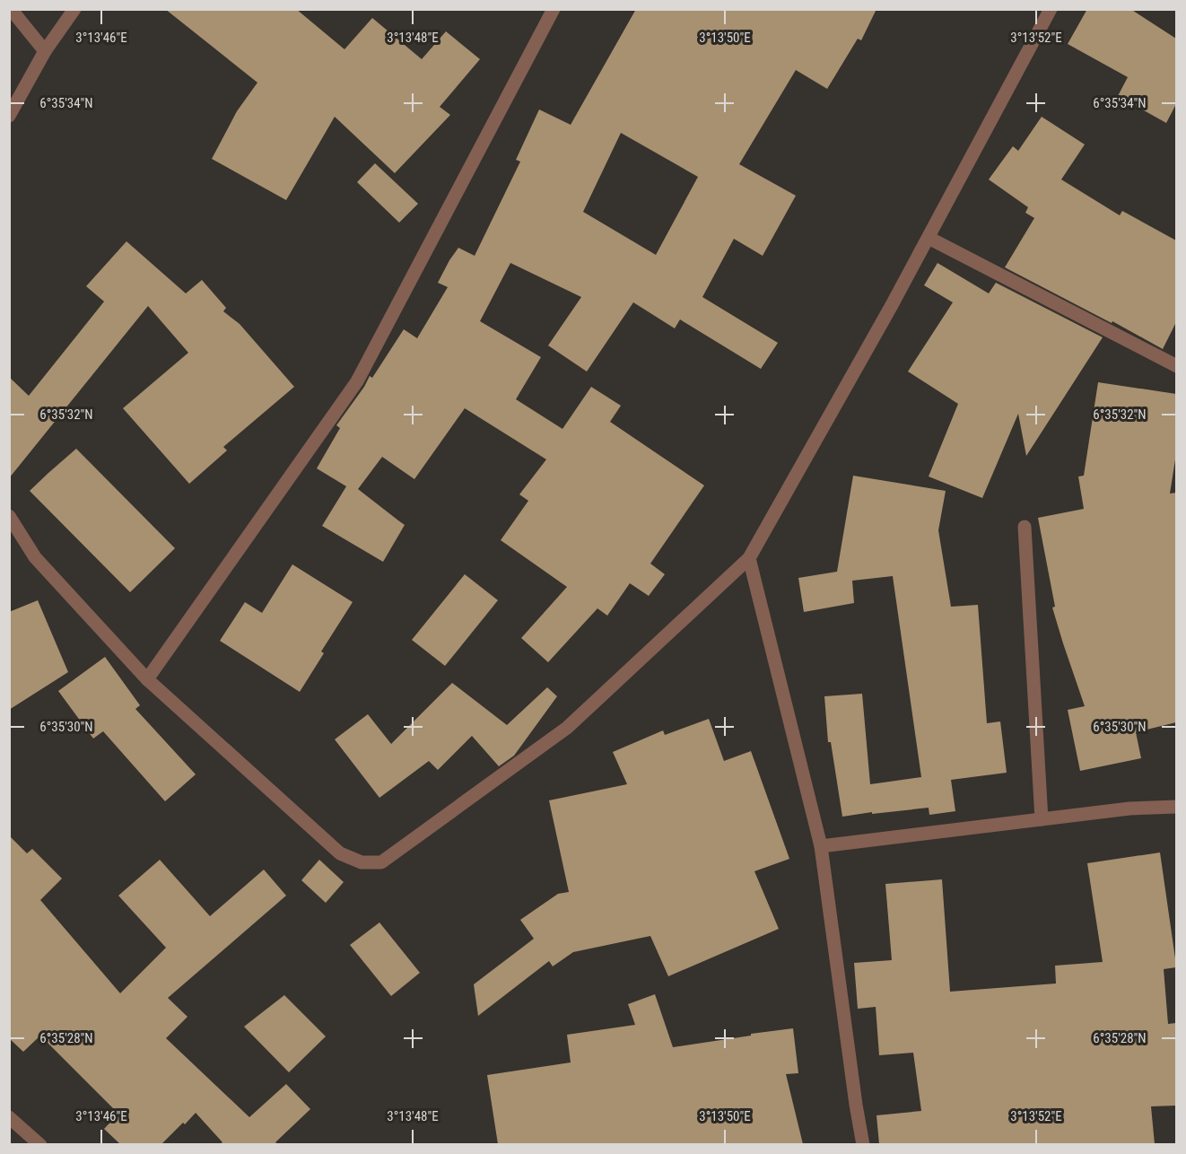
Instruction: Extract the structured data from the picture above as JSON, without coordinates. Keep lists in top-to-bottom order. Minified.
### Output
{"coordinates":["3°13'46\"E","3°13'48\"E","3°13'50\"E","3°13'52\"E","6°35'34\"N","6°35'32\"N","6°35'30\"N","6°35'28\"N"]}
